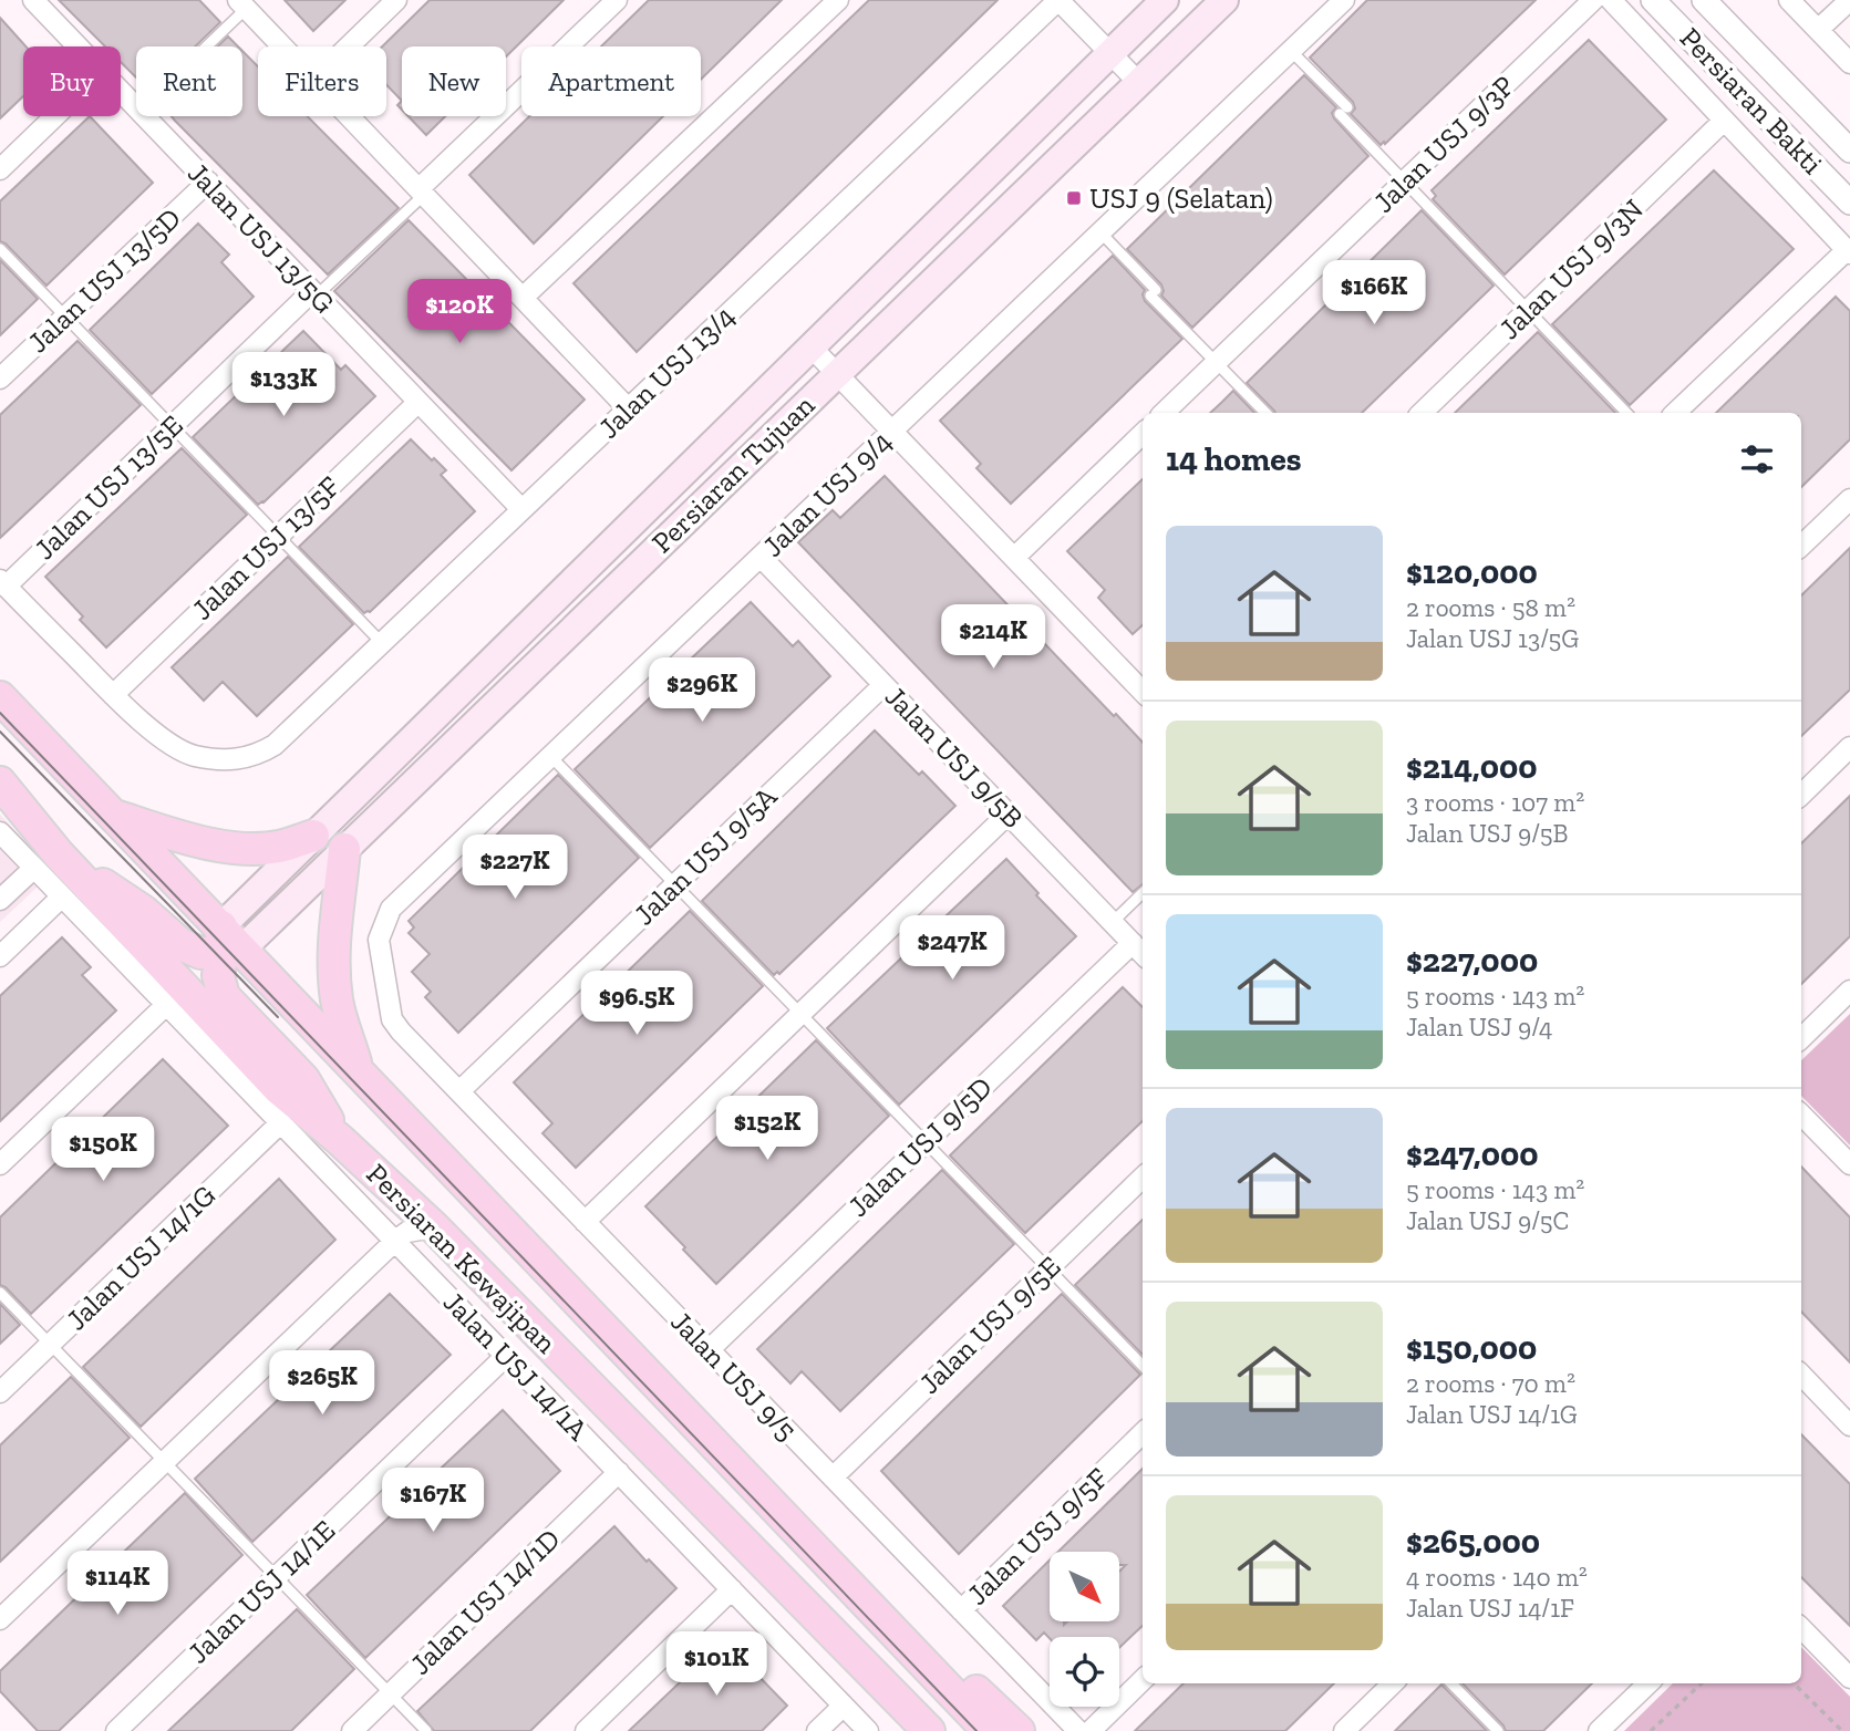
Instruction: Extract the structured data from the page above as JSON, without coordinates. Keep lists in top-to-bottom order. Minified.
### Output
{"streets":{"main road":["Persiaran Tujuan","Persiaran Kewajipan"],"street":["Persiaran Bakti","Jalan USJ 9/3P","Jalan USJ 13/5G","Jalan USJ 9/3N","Jalan USJ 13/5D","Jalan USJ 13/4","Jalan USJ 13/5E","Jalan USJ 9/4","Jalan USJ 13/5F","Jalan USJ 9/5B","Jalan USJ 9/5A","Jalan USJ 9/5D","Jalan USJ 14/1G","Jalan USJ 9/5E","Jalan USJ 14/1A","Jalan USJ 9/5","Jalan USJ 9/5F","Jalan USJ 14/1E","Jalan USJ 14/1D"]},"crossings":[["Jalan USJ 13/5G","Jalan USJ 13/5D"],["Jalan USJ 13/5G","Jalan USJ 13/4"],["Jalan USJ 13/5G","Jalan USJ 13/5E"],["Jalan USJ 13/5G","Jalan USJ 13/5F"],["Jalan USJ 13/4","Jalan USJ 13/5F"],["Persiaran Tujuan","Persiaran Kewajipan"],["Jalan USJ 9/4","Jalan USJ 9/5B"],["Jalan USJ 9/4","Jalan USJ 9/5"],["Jalan USJ 9/5B","Jalan USJ 9/5A"],["Jalan USJ 9/5B","Jalan USJ 9/5D"],["Jalan USJ 9/5A","Jalan USJ 9/5"],["Jalan USJ 9/5D","Jalan USJ 9/5"],["Jalan USJ 14/1G","Jalan USJ 14/1A"],["Persiaran Kewajipan","Jalan USJ 14/1A"],["Jalan USJ 9/5E","Jalan USJ 9/5"],["Jalan USJ 14/1A","Jalan USJ 14/1E"],["Jalan USJ 14/1A","Jalan USJ 14/1D"],["Jalan USJ 9/5","Jalan USJ 9/5F"]],"places":{"transit":["USJ 9 (Selatan)"]},"north":"bottom right","page":{"chip":["Buy","Rent","Filters","New","Apartment"],"price":["$166K","$120K","$133K","$214K","$296K","$227K","$247K","$96.5K","$152K","$150K","$265K","$167K","$114K","$101K"],"heading":"14 homes","list":[{"name":"$120,000","note":"2 rooms · 58 m² · Jalan USJ 13/5G"},{"name":"$214,000","note":"3 rooms · 107 m² · Jalan USJ 9/5B"},{"name":"$227,000","note":"5 rooms · 143 m² · Jalan USJ 9/4"},{"name":"$247,000","note":"5 rooms · 143 m² · Jalan USJ 9/5C"},{"name":"$150,000","note":"2 rooms · 70 m² · Jalan USJ 14/1G"},{"name":"$265,000","note":"4 rooms · 140 m² · Jalan USJ 14/1F"}]}}
